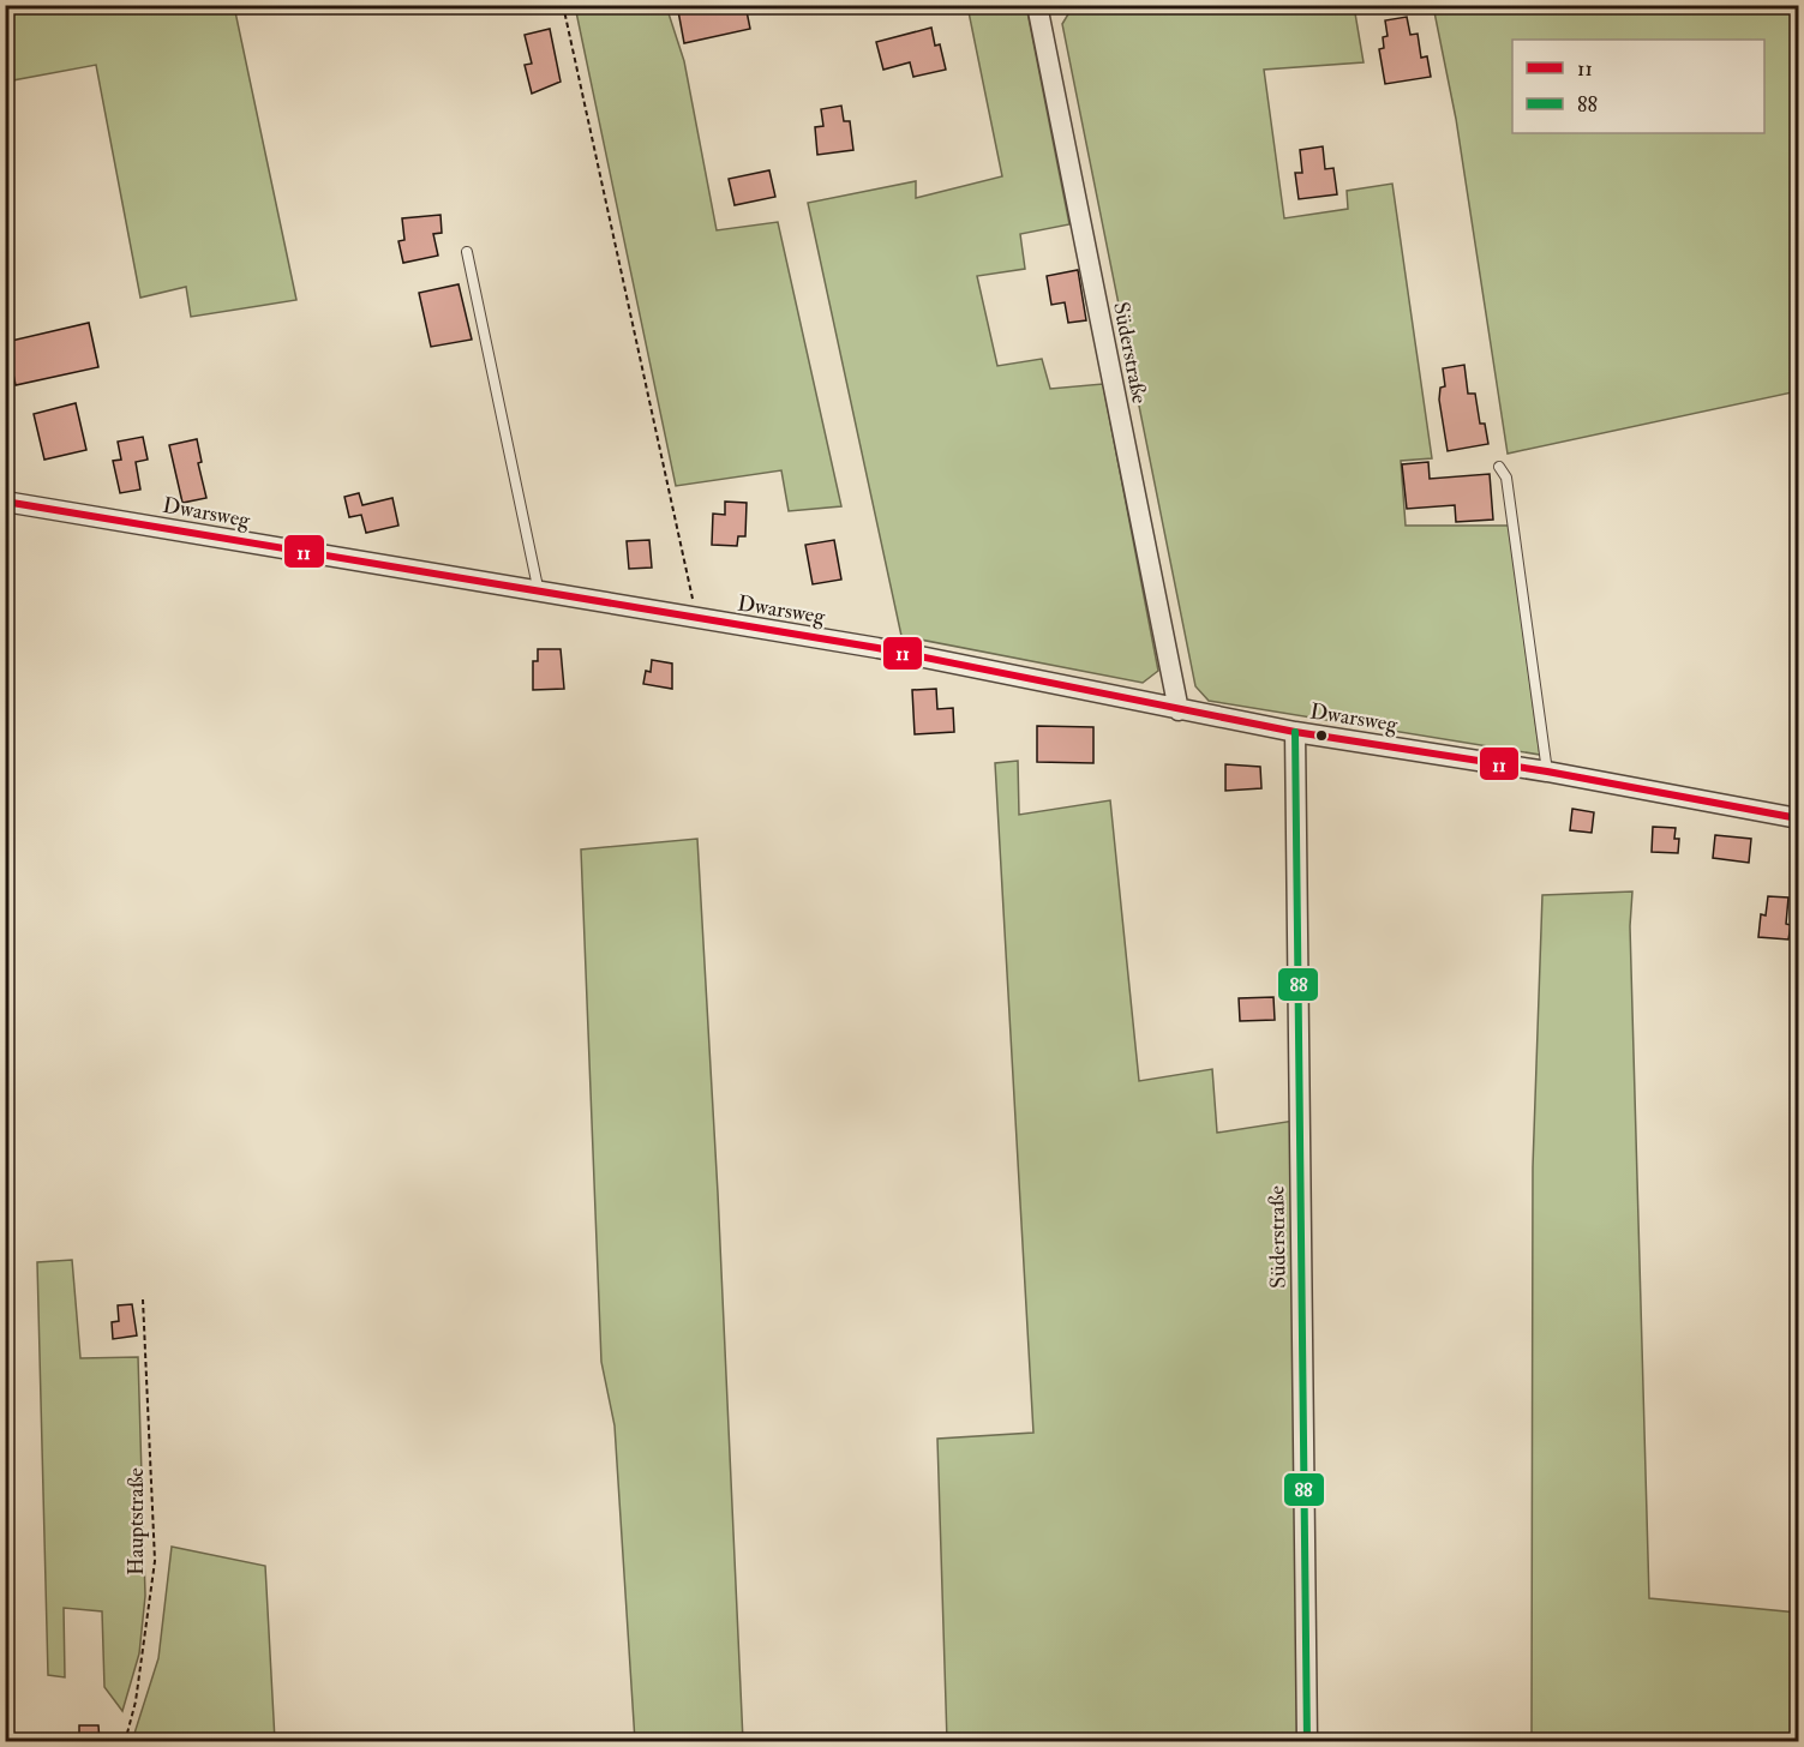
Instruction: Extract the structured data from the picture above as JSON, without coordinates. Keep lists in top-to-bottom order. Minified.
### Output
{"streets":{"street":["Süderstraße","Dwarsweg"],"path":["Hauptstraße"]},"crossings":[["Süderstraße","Dwarsweg"]],"lines":["transit line 11","transit line 88"],"legend":["11","88"]}
